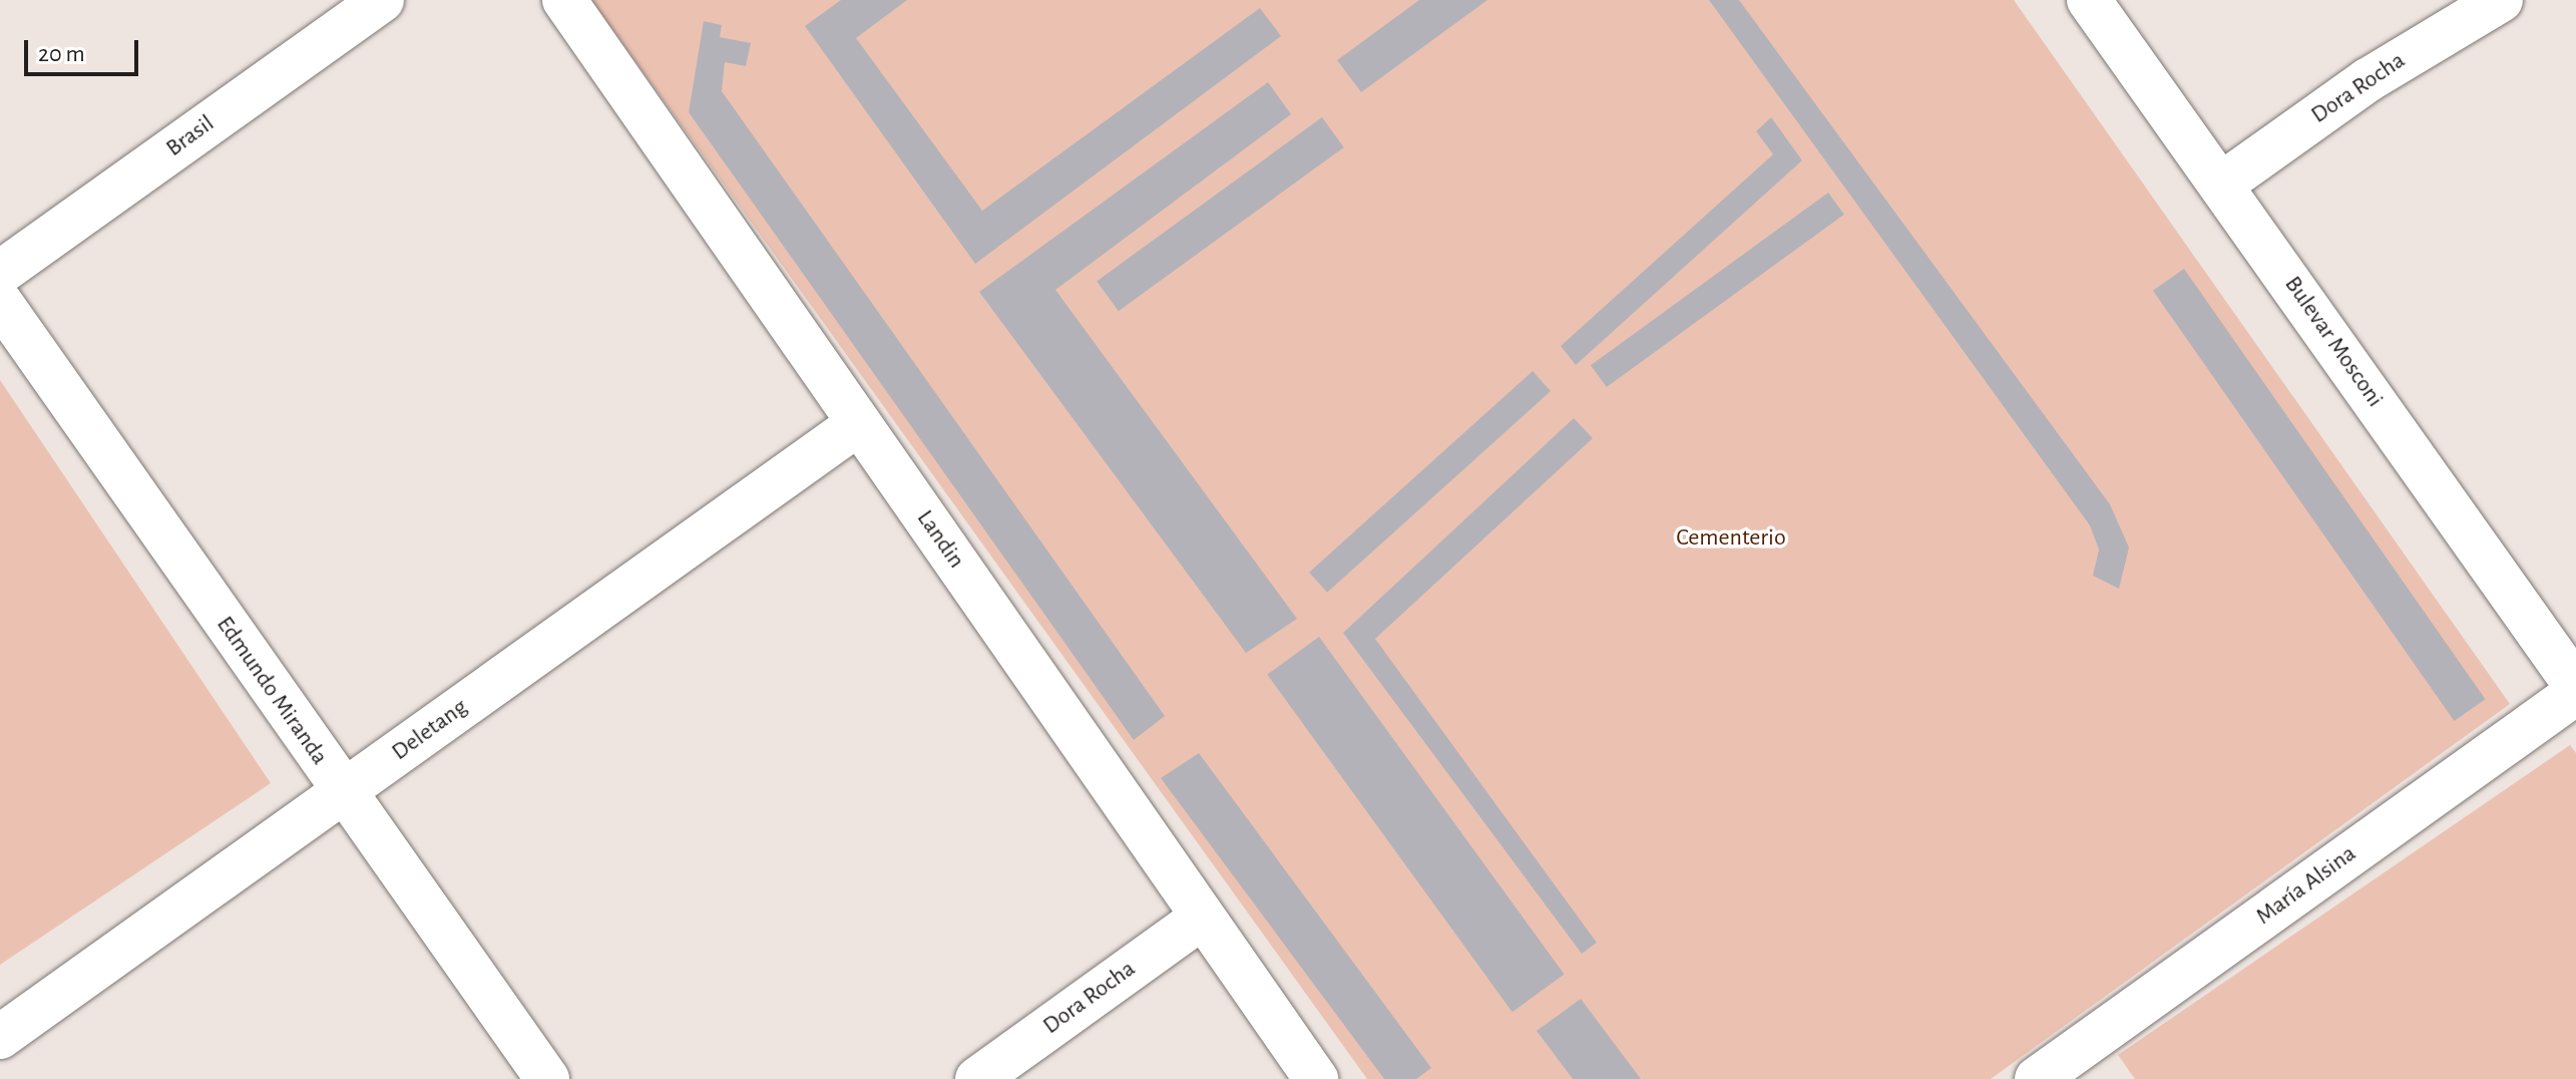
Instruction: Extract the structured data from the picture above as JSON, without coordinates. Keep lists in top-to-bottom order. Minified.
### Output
{"streets":{"street":["Dora Rocha","Brasil","Bulevar Mosconi","Landin","Edmundo Miranda","Deletang","María Alsina"]},"crossings":[["Dora Rocha","Bulevar Mosconi"],["Dora Rocha","Landin"],["Landin","Deletang"],["Edmundo Miranda","Deletang"]],"parks":["Cementerio"],"scale_bar":"20 m"}
